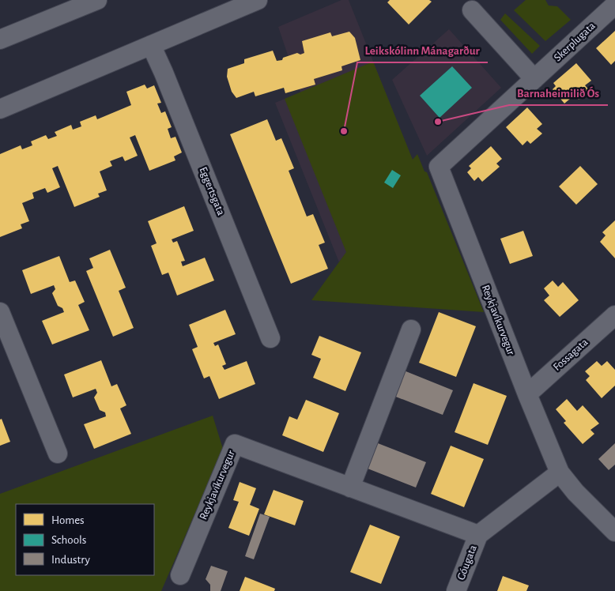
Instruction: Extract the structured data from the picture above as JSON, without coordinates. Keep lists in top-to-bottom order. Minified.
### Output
{"streets":{"street":["Skerplugata","Eggertsgata","Reykjavíkurvegur","Fossagata","Góugata"]},"crossings":[["Skerplugata","Reykjavíkurvegur"],["Reykjavíkurvegur","Fossagata"],["Reykjavíkurvegur","Góugata"]],"places":["Barnaheimilið Ós","Leikskólinn Mánagarður"],"legend":["Homes","Schools","Industry"]}
